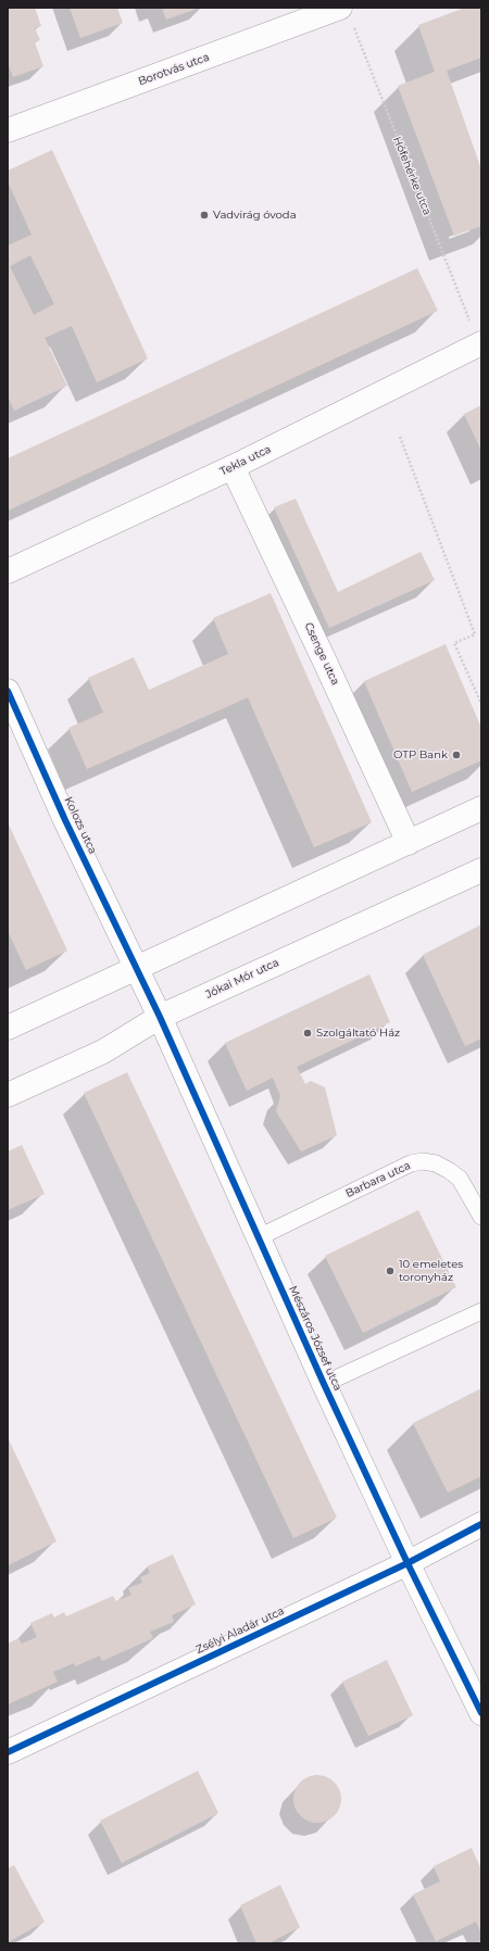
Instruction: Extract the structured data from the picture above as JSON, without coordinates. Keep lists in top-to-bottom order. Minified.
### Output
{"streets":{"street":["Borotvás utca","Tekla utca","Csenge utca","Kolozs utca","Jókai Mór utca","Mészáros József utca","Zsélyi Aladár utca"],"lane":["Barbara utca"],"path":["Hófehérke utca"]},"crossings":[["Borotvás utca","Hófehérke utca"],["Hófehérke utca","Tekla utca"],["Tekla utca","Csenge utca"],["Kolozs utca","Mészáros József utca"],["Jókai Mór utca","Mészáros József utca"],["Barbara utca","Mészáros József utca"],["Mészáros József utca","Zsélyi Aladár utca"]],"places":["Vadvirág óvoda","OTP Bank","Szolgáltató Ház","10 emeletes toronyház"]}
